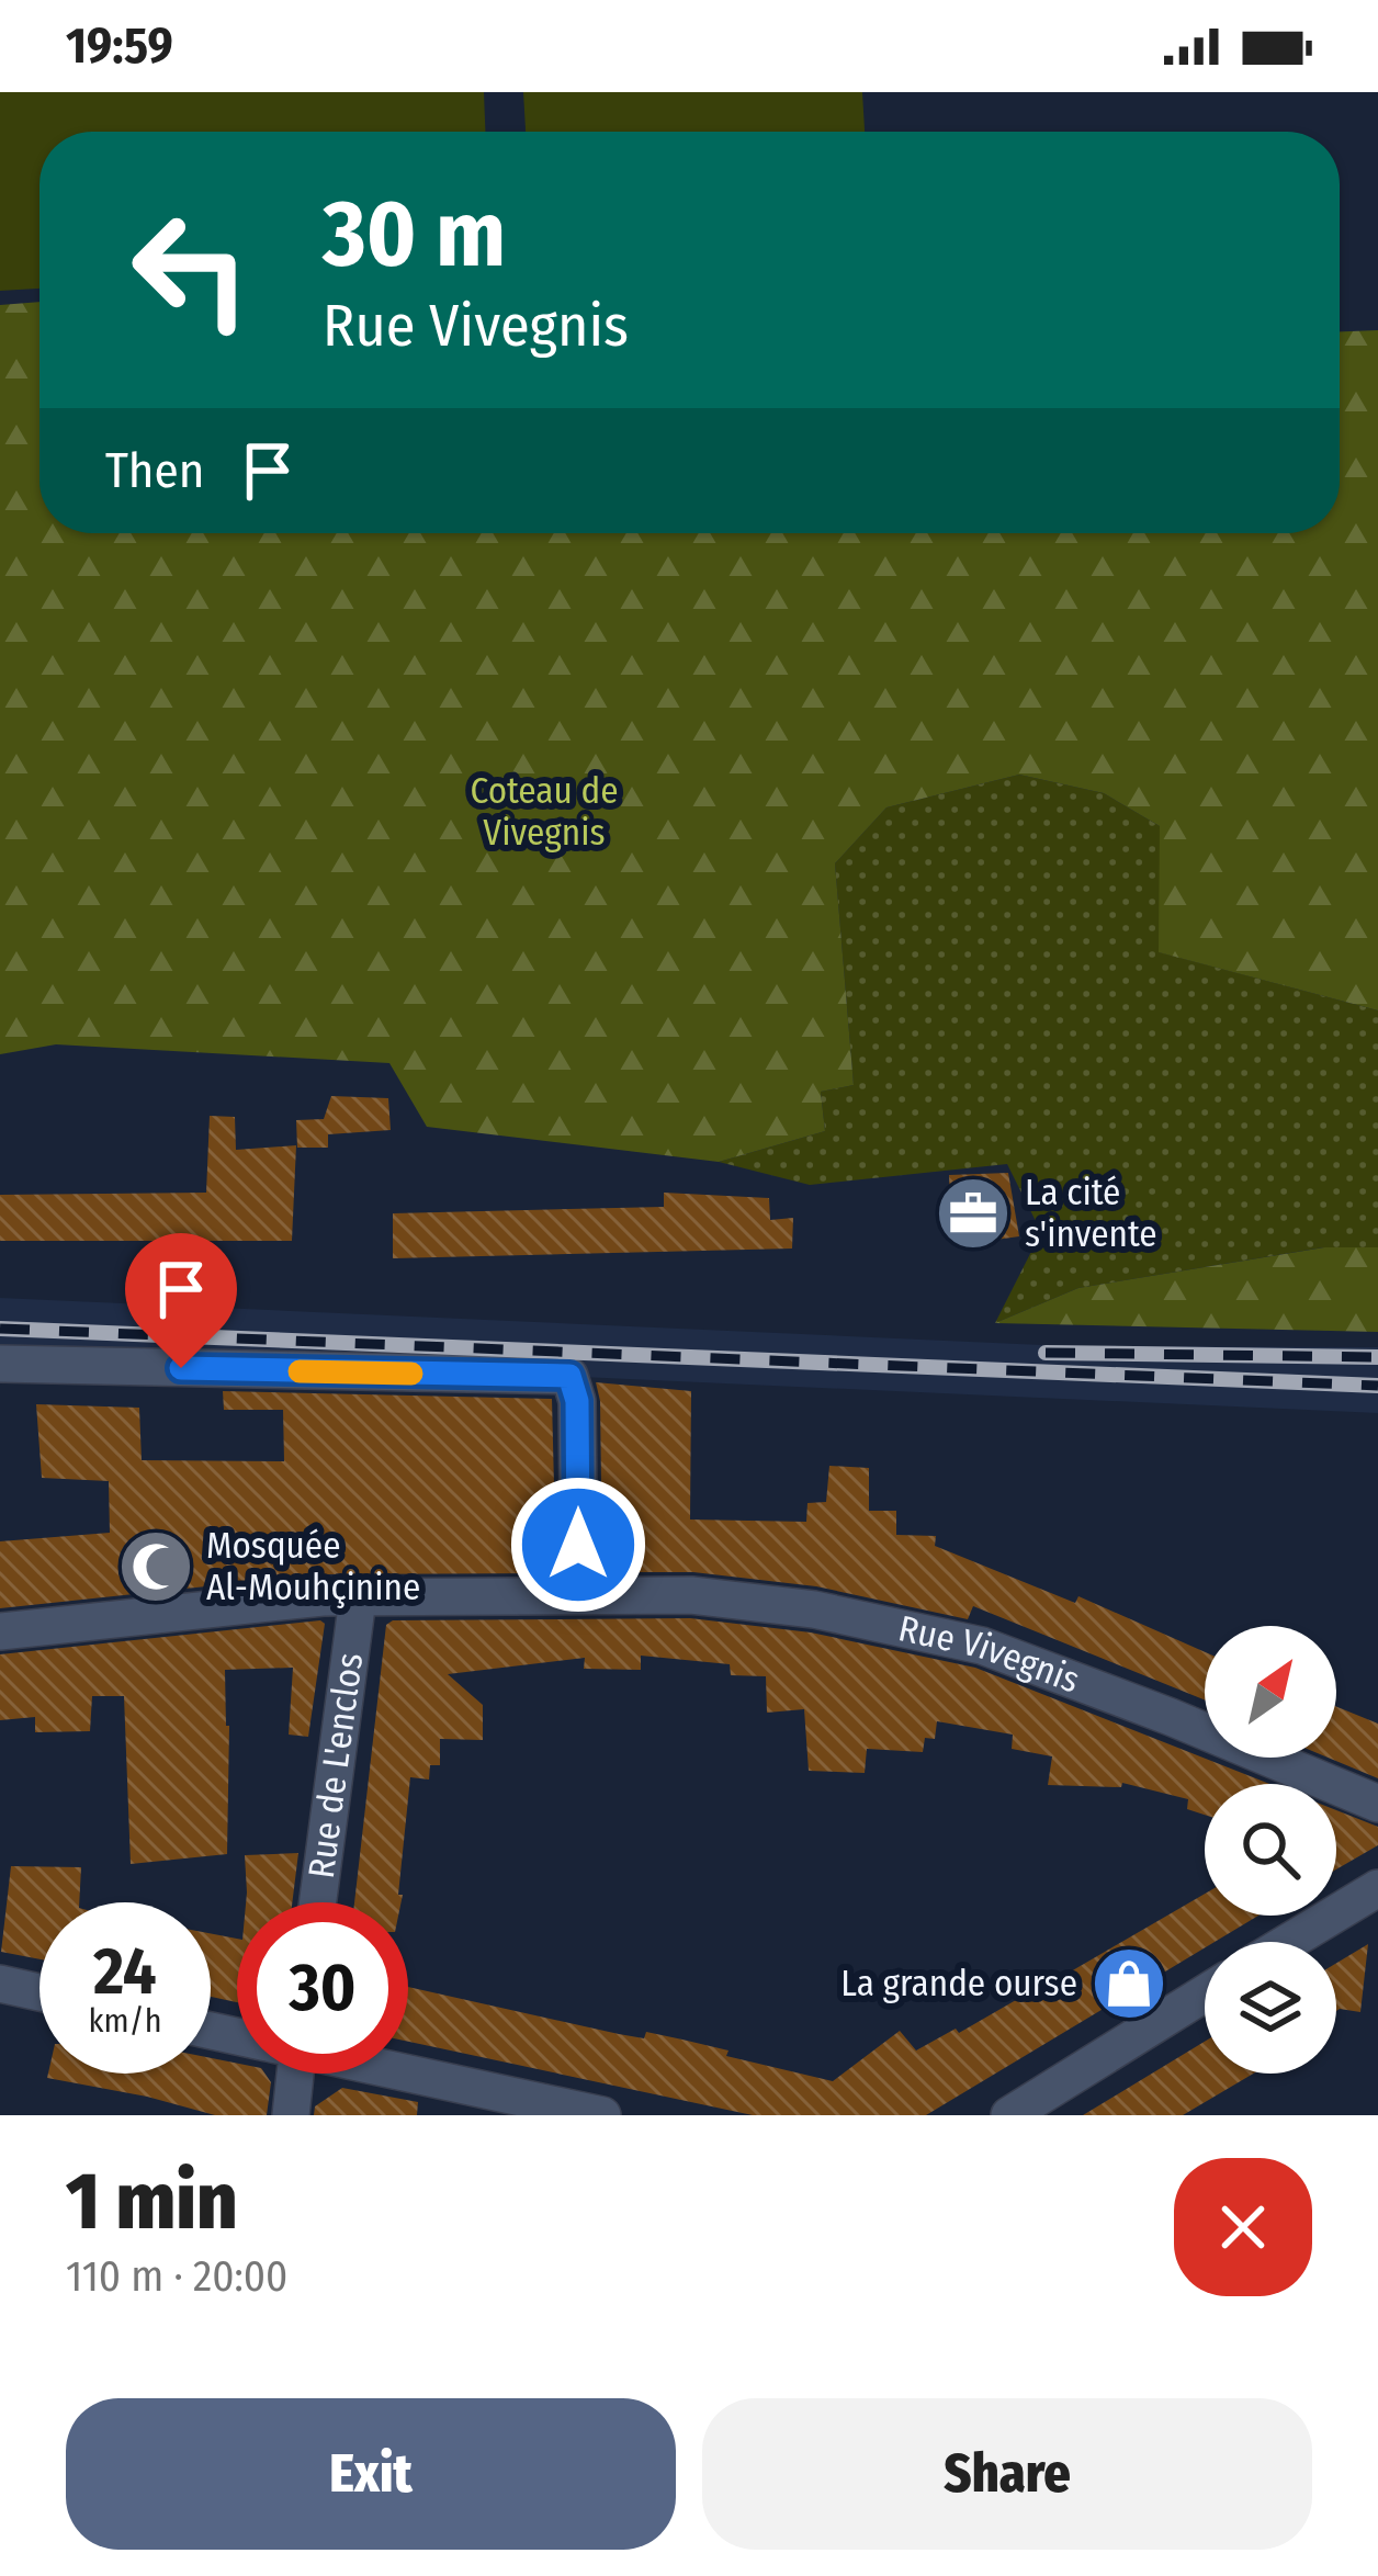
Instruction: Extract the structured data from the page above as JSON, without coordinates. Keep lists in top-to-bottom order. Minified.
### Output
{"streets":{"street":["Rue Vivegnis","Rue de L'enclos"]},"crossings":[["Rue Vivegnis","Rue de L'enclos"]],"parks":["Coteau de Vivegnis"],"places":{"office":["La cité s'invente"],"mosque":["Mosquée Al-Mouhçinine"],"shop":["La grande ourse"]},"north":"top right","page":{"status":"19:59","turn":["30 m","Rue Vivegnis"],"then":"Then","speed":"24 km/h","limit":"30","heading":["1 min","110 m · 20:00"],"buttons":["Exit","Share"]}}
